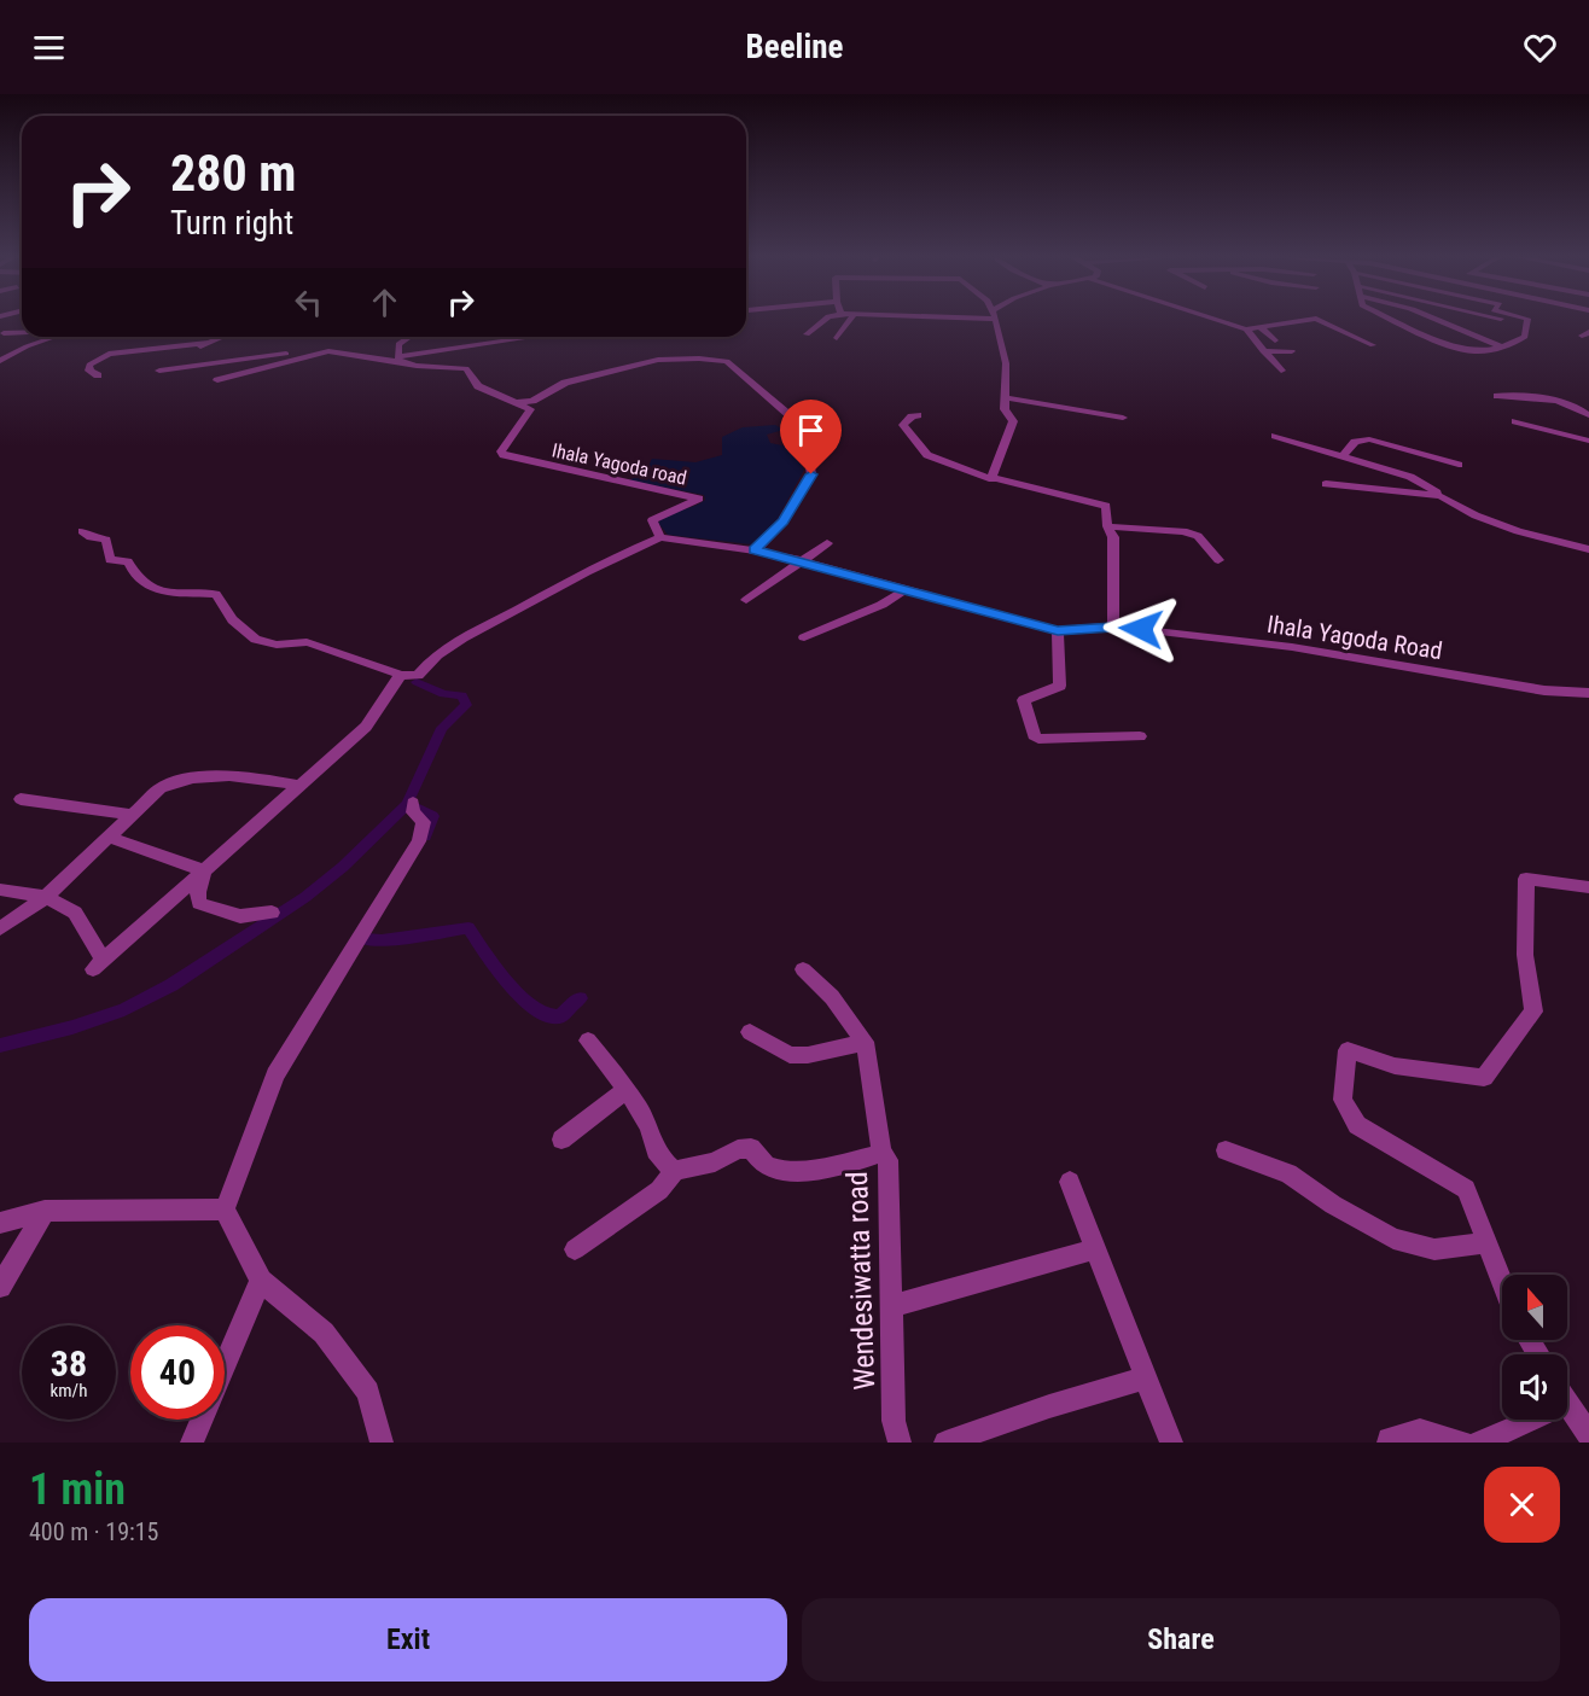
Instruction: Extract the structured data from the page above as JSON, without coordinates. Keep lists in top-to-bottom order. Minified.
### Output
{"streets":{"street":["Ihala Yagoda road","Ihala Yagoda Road","Wendesiwatta road"]},"north":"top","page":{"header":"Beeline","turn":["280 m","Turn right"],"speed":"38 km/h","limit":"40","heading":["1 min","400 m · 19:15"],"buttons":["Exit","Share"]}}
